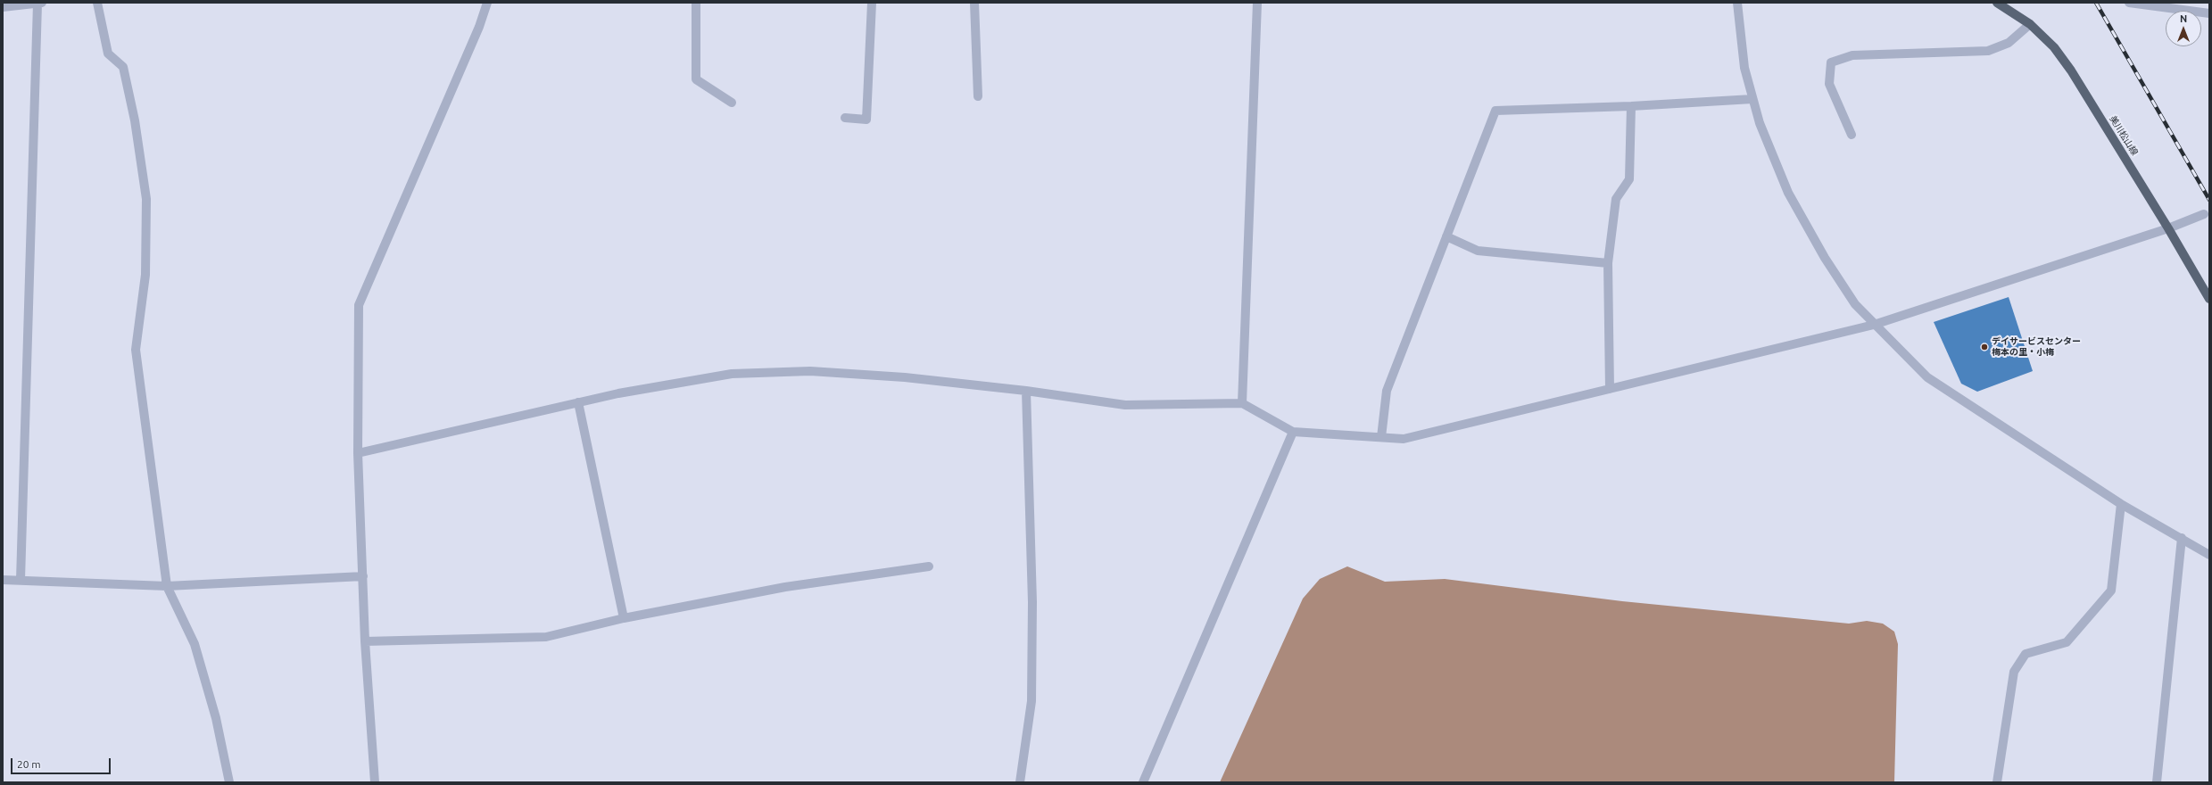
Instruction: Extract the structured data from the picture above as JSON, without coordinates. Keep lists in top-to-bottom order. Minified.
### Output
{"streets":{"main road":["美川松山線"]},"places":["デイサービスセンター 梅本の里・小梅"],"scale_bar":"20 m","north":"top"}
